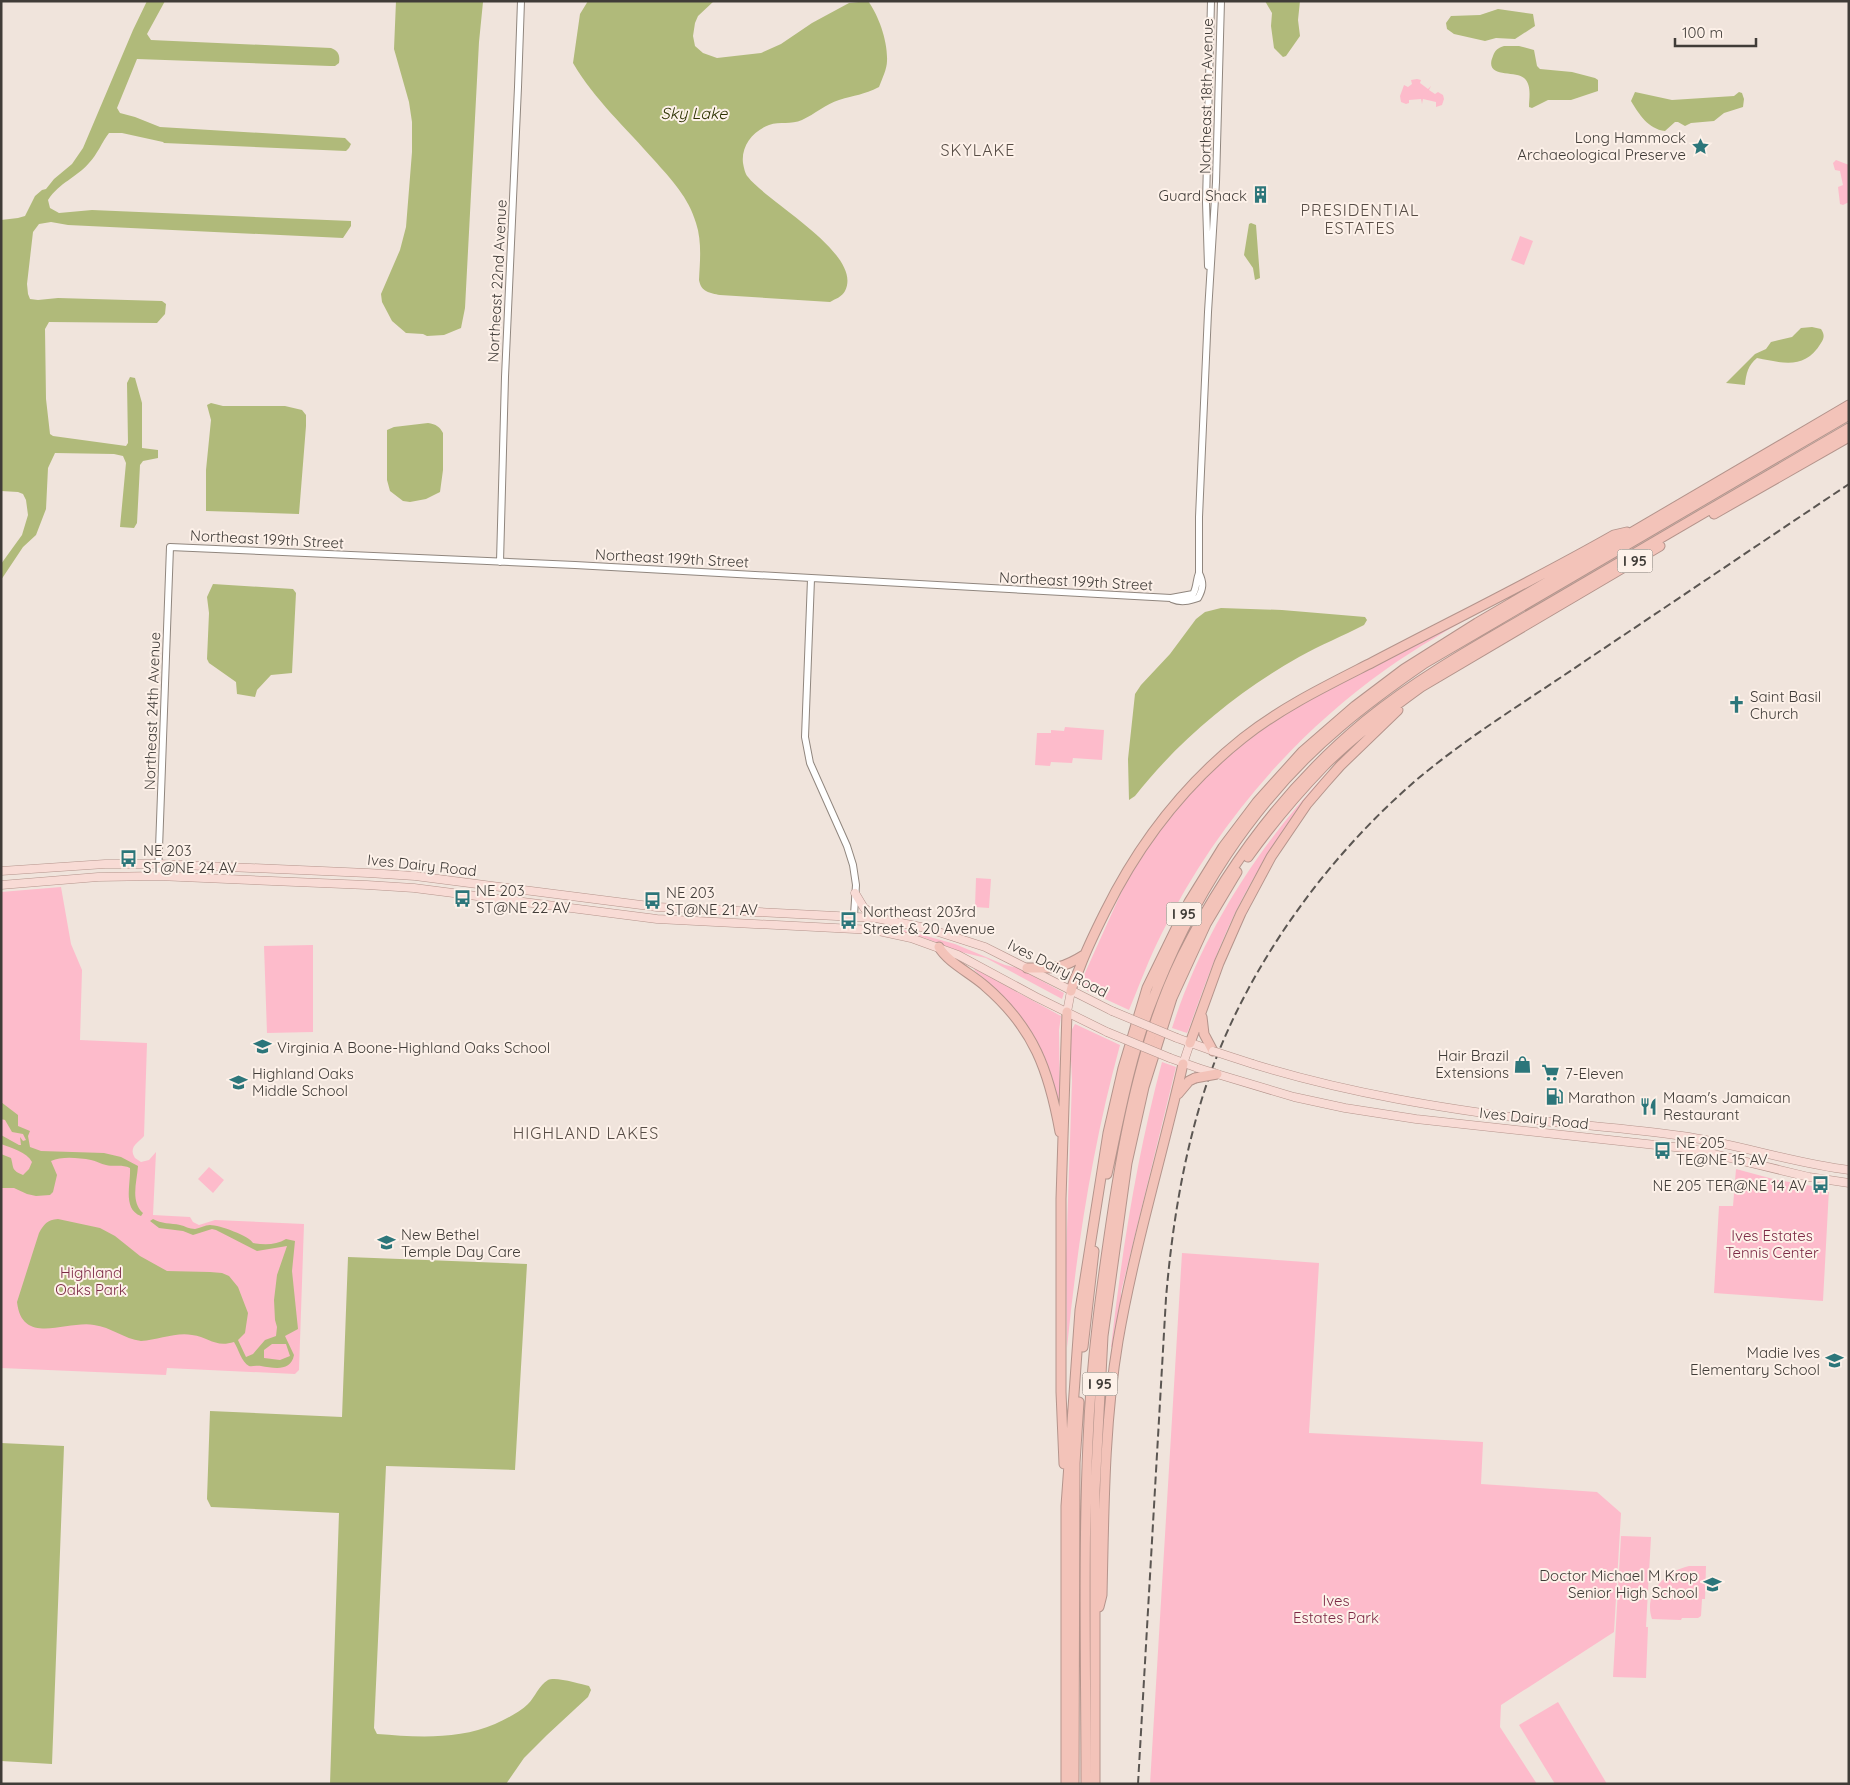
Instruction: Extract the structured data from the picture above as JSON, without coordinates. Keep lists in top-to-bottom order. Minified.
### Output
{"streets":{"highway":["I 95"],"main road":["Ives Dairy Road"],"street":["Northeast 18th Avenue","Northeast 22nd Avenue","Northeast 199th Street","Northeast 24th Avenue"]},"crossings":[["Northeast 18th Avenue","Northeast 199th Street"],["Northeast 22nd Avenue","Northeast 199th Street"],["Northeast 199th Street","Northeast 24th Avenue"],["Northeast 24th Avenue","Ives Dairy Road"]],"districts":["SKYLAKE","PRESIDENTIAL ESTATES","HIGHLAND LAKES"],"water":["Sky Lake"],"parks":["Ives Estates Tennis Center","Highland Oaks Park","Ives Estates Park"],"places":{"place":["Long Hammock Archaeological Preserve"],"building":["Guard Shack"],"church":["Saint Basil Church"],"bus stop":["NE 203 ST@NE 24 AV","NE 203 ST@NE 22 AV","NE 203 ST@NE 21 AV","Northeast 203rd Street & 20 Avenue","NE 205 TE@NE 15 AV","NE 205 TER@NE 14 AV"],"school or university":["Virginia A Boone-Highland Oaks School","Highland Oaks Middle School","New Bethel Temple Day Care","Madie Ives Elementary School","Doctor Michael M Krop Senior High School"],"shop":["Hair Brazil Extensions"],"supermarket":["7-Eleven"],"fuel station":["Marathon"],"restaurant":["Maam's Jamaican Restaurant"]},"scale_bar":"100 m"}
